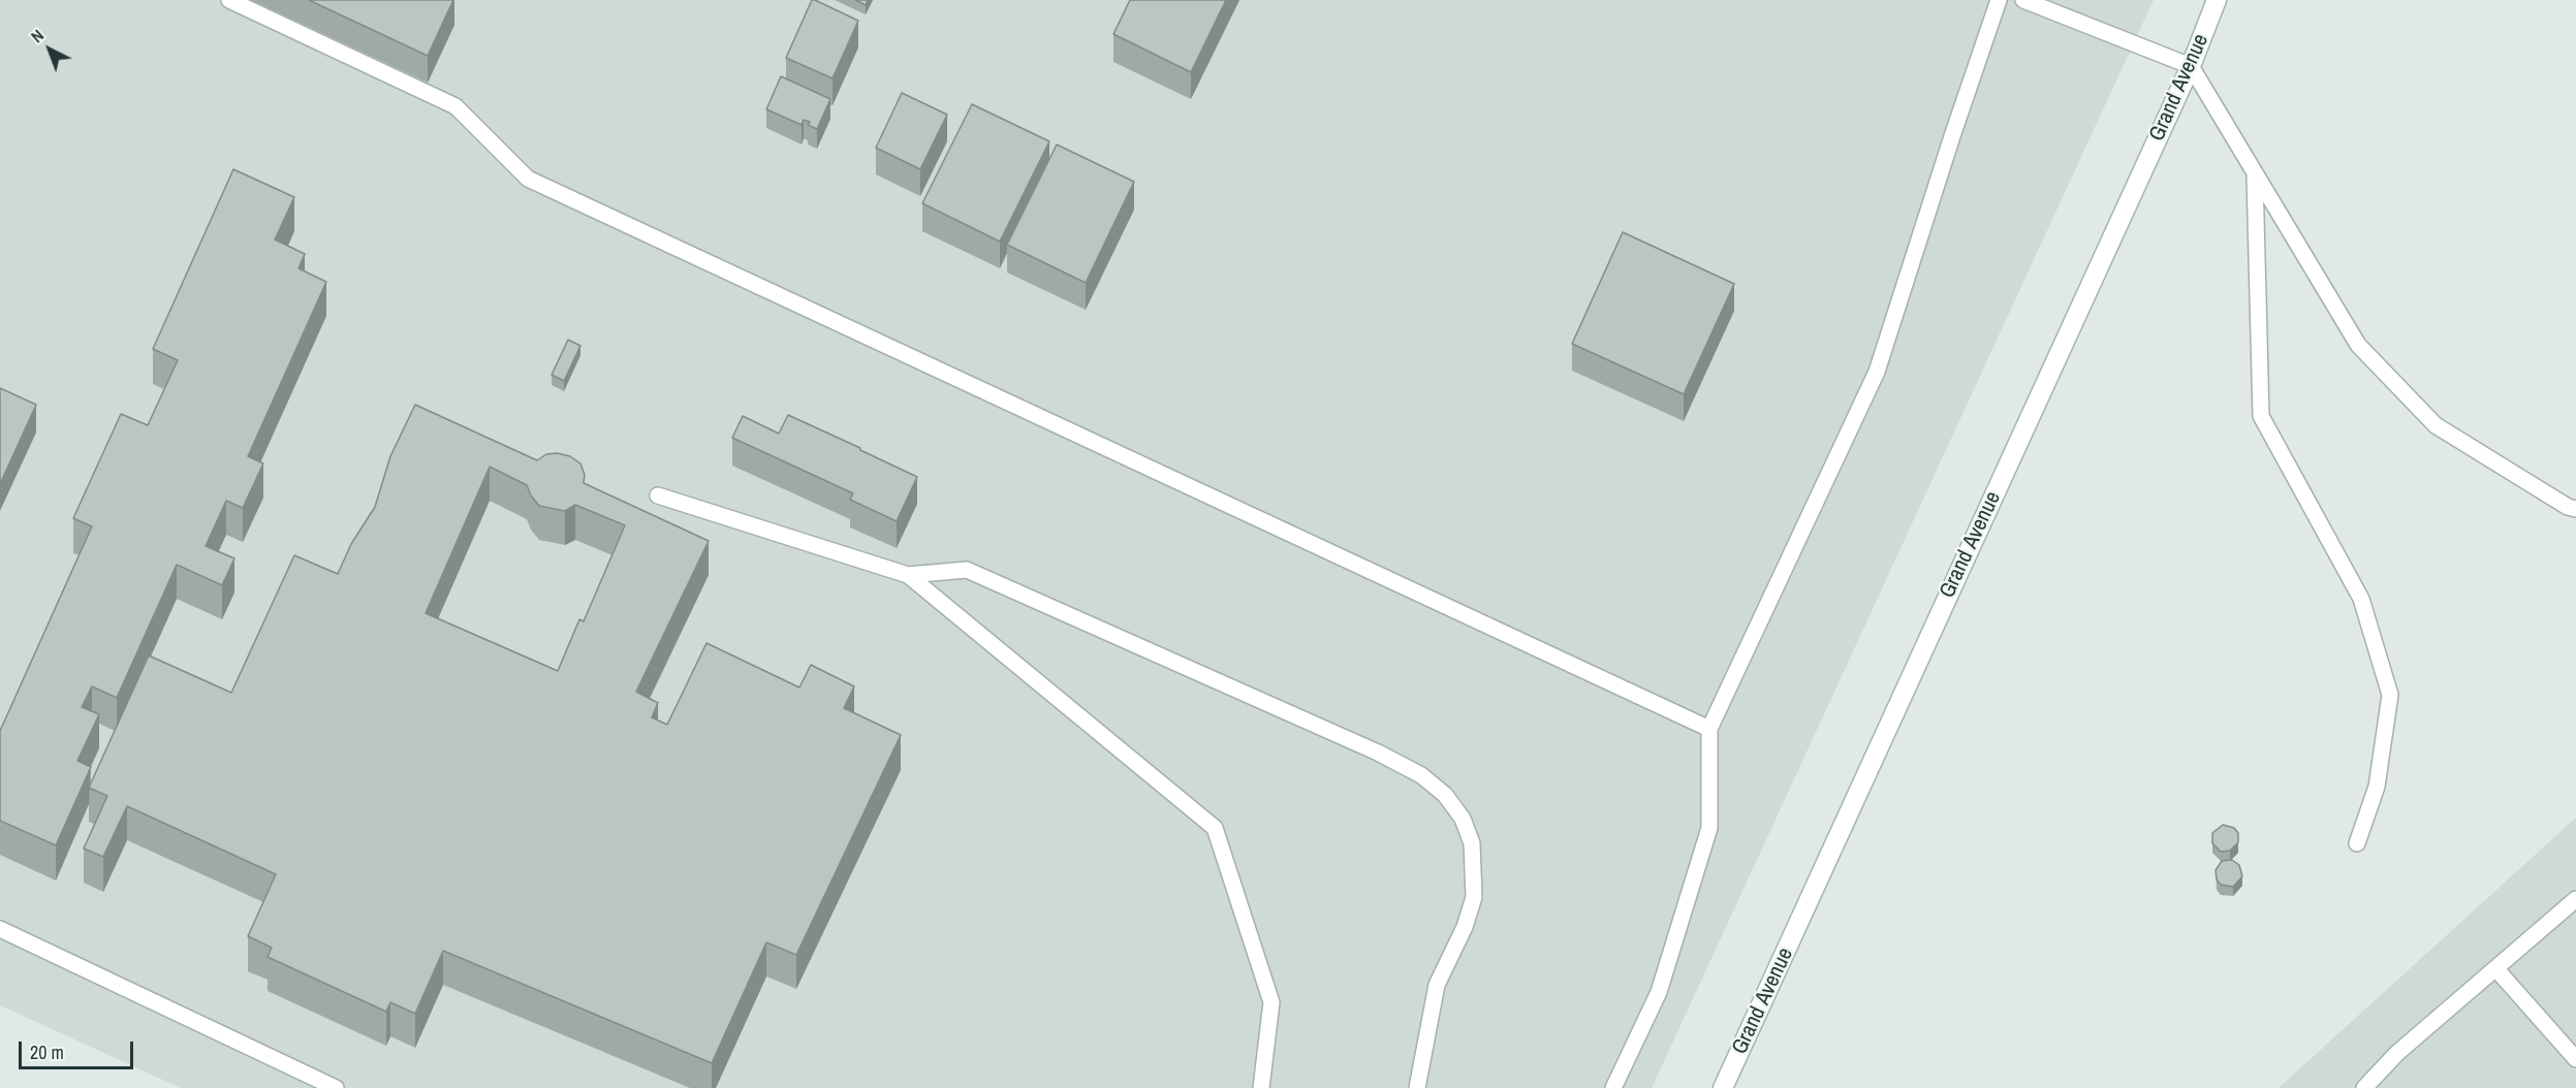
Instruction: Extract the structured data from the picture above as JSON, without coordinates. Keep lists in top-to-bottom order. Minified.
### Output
{"streets":{"main road":["Grand Avenue"]},"scale_bar":"20 m","north":"top left"}
